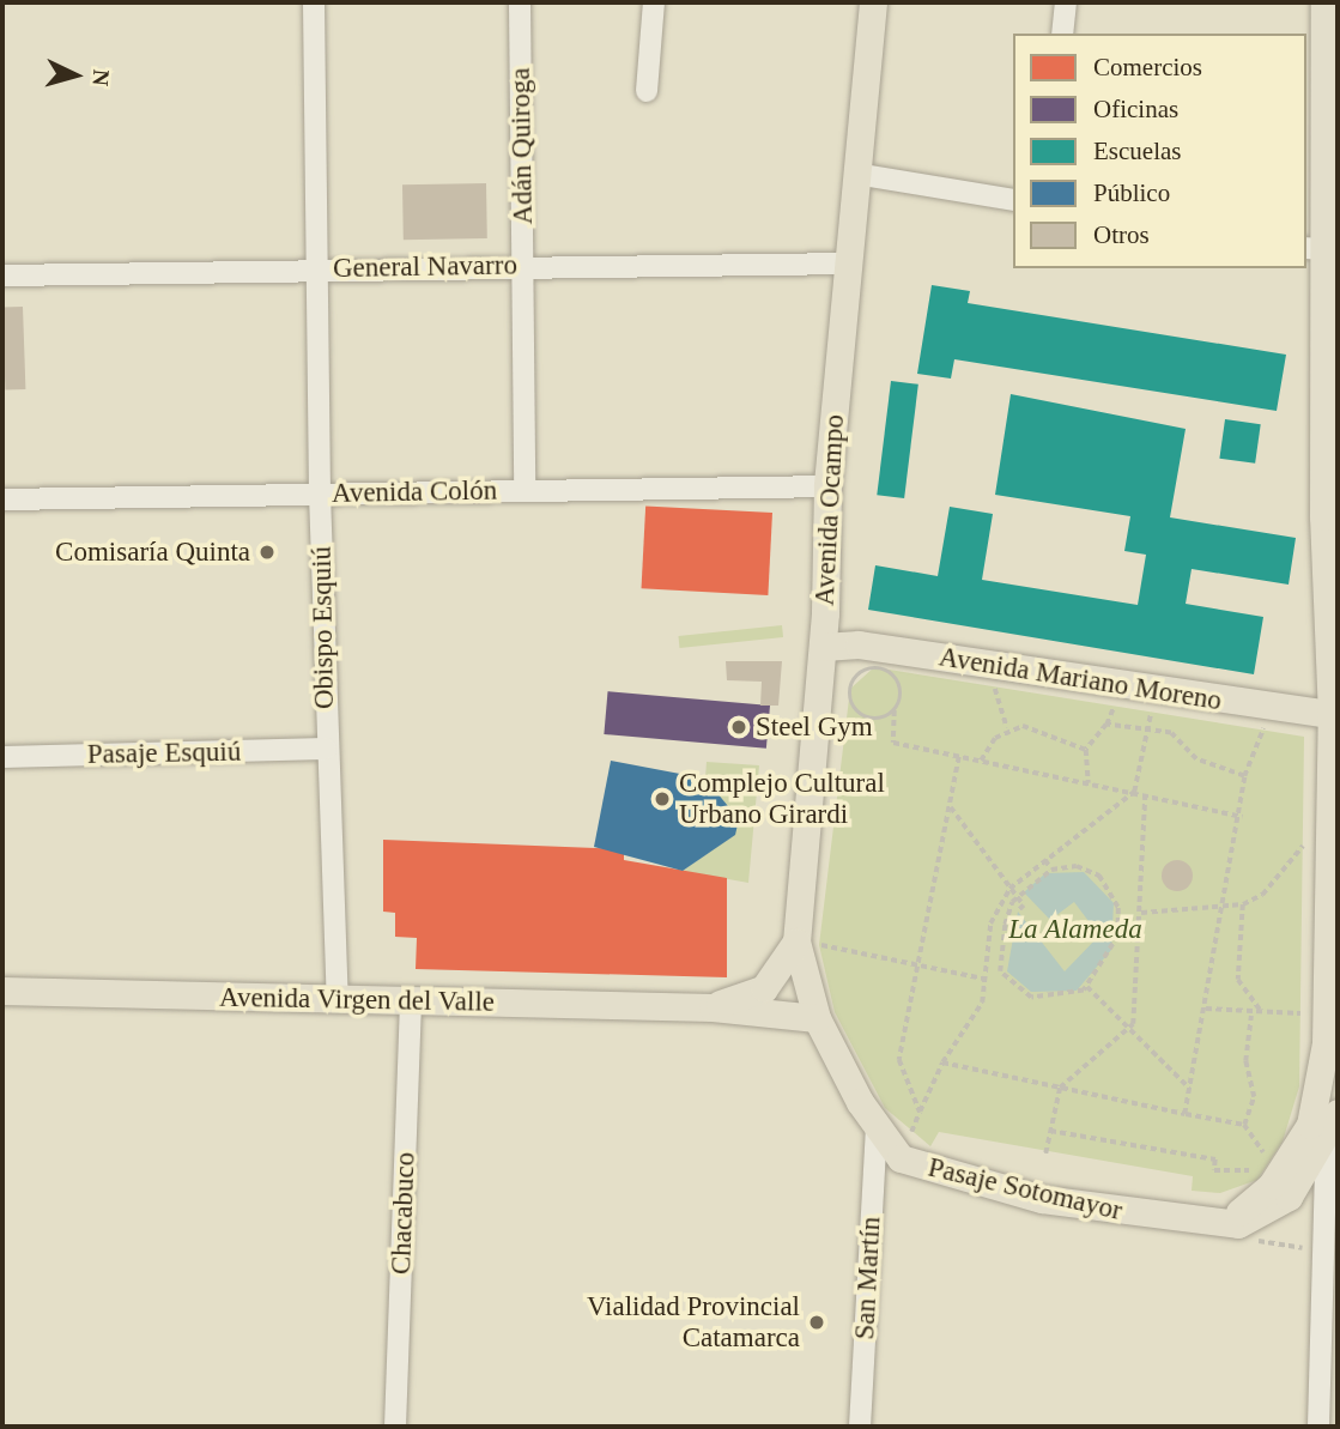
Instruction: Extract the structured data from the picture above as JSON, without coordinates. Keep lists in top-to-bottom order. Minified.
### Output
{"streets":{"main road":["Avenida Ocampo","Avenida Mariano Moreno","Avenida Virgen del Valle","Pasaje Sotomayor"],"street":["Adán Quiroga","General Navarro","Avenida Colón","Obispo Esquiú","Pasaje Esquiú","Chacabuco","San Martín"]},"crossings":[["Adán Quiroga","General Navarro"],["Adán Quiroga","Avenida Colón"],["General Navarro","Avenida Ocampo"],["General Navarro","Obispo Esquiú"],["Avenida Colón","Avenida Ocampo"],["Avenida Colón","Obispo Esquiú"],["Avenida Ocampo","Avenida Mariano Moreno"],["Avenida Ocampo","Avenida Virgen del Valle"],["Avenida Ocampo","Pasaje Sotomayor"],["Obispo Esquiú","Pasaje Esquiú"],["Obispo Esquiú","Avenida Virgen del Valle"],["Avenida Virgen del Valle","Pasaje Sotomayor"],["Avenida Virgen del Valle","Chacabuco"],["Pasaje Sotomayor","San Martín"]],"parks":["La Alameda"],"places":["Comisaría Quinta","Steel Gym","Complejo Cultural Urbano Girardi","Vialidad Provincial Catamarca"],"legend":["Comercios","Oficinas","Escuelas","Público","Otros"],"north":"right"}
